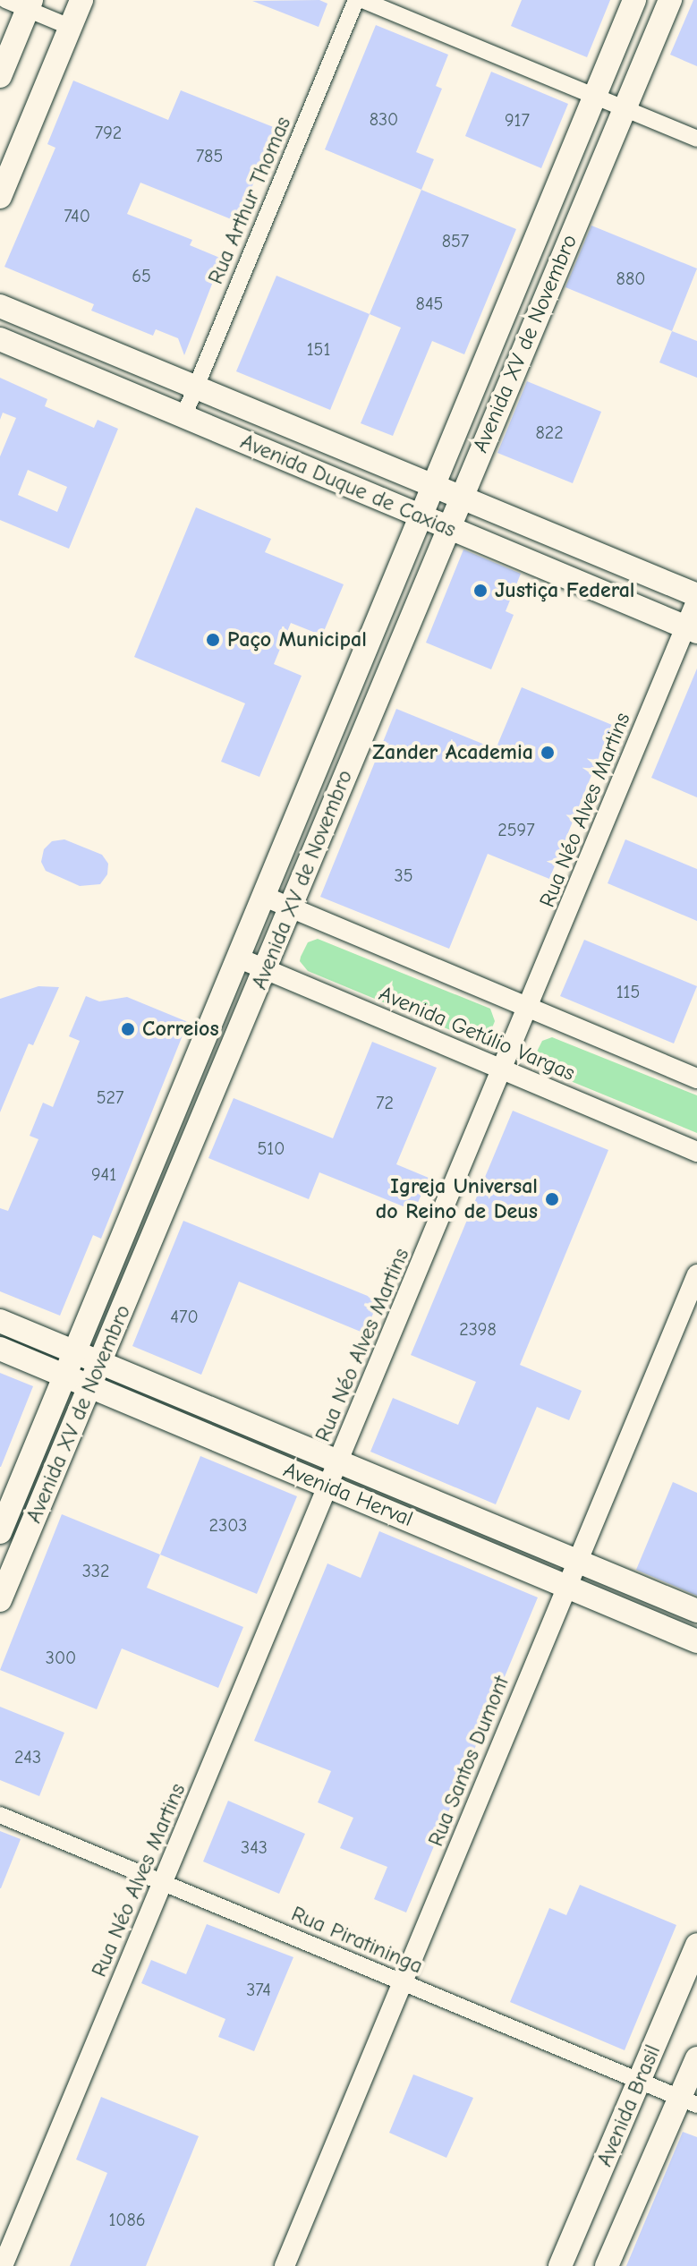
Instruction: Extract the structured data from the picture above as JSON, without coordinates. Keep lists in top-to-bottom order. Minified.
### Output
{"streets":{"main road":["Avenida XV de Novembro","Avenida Duque de Caxias","Avenida Herval","Avenida Brasil"],"street":["Rua Arthur Thomas","Rua Néo Alves Martins","Avenida Getúlio Vargas","Rua Santos Dumont","Rua Piratininga"]},"crossings":[["Rua Arthur Thomas","Avenida Duque de Caxias"],["Avenida XV de Novembro","Avenida Duque de Caxias"],["Avenida XV de Novembro","Avenida Getúlio Vargas"],["Avenida XV de Novembro","Avenida Herval"],["Avenida Duque de Caxias","Rua Néo Alves Martins"],["Rua Néo Alves Martins","Avenida Getúlio Vargas"],["Rua Néo Alves Martins","Avenida Herval"],["Rua Néo Alves Martins","Rua Piratininga"],["Avenida Herval","Rua Santos Dumont"],["Rua Santos Dumont","Rua Piratininga"],["Rua Piratininga","Avenida Brasil"]],"places":["Justiça Federal","Paço Municipal","Zander Academia","Correios","Igreja Universal do Reino de Deus"],"house_numbers":["830","917","792","785","740","857","65","880","845","151","822","2597","35","115","527","72","510","941","470","2398","2303","332","300","243","343","374","1086"]}
